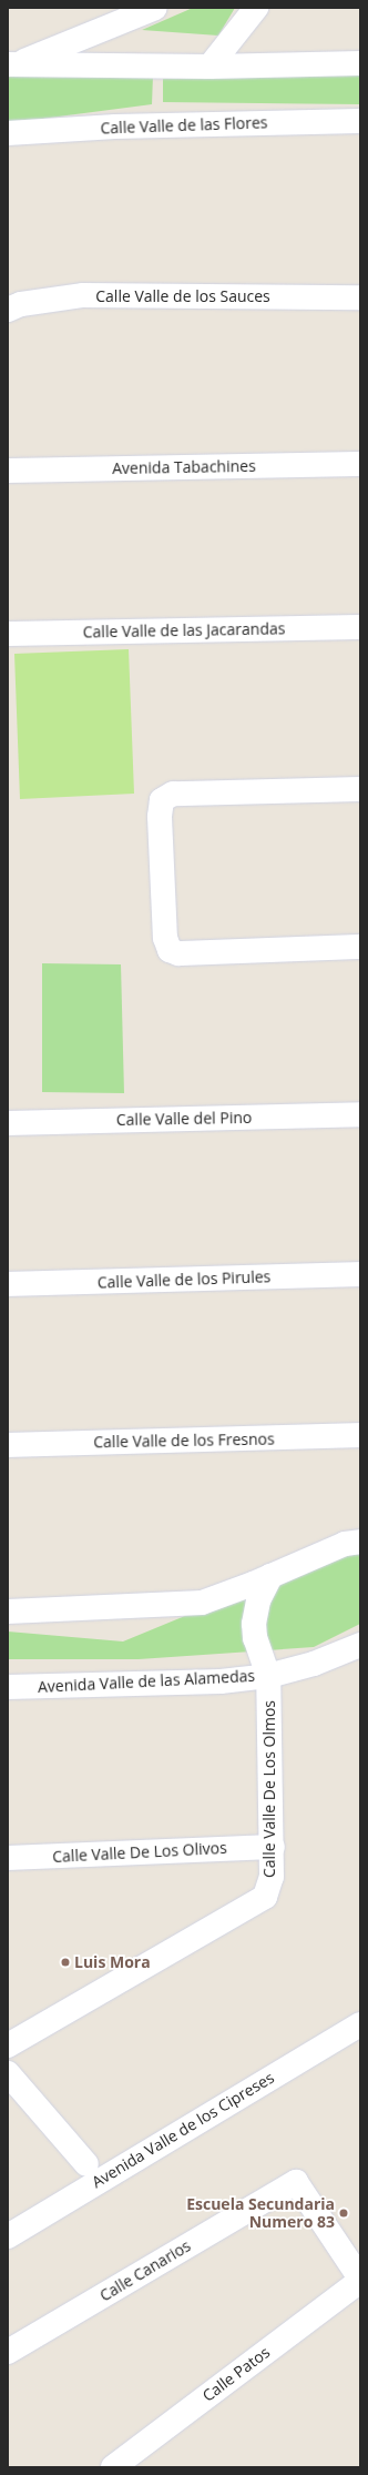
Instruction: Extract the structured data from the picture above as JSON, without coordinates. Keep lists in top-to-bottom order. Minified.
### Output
{"streets":{"street":["Calle Valle de las Flores","Calle Valle de los Sauces","Avenida Tabachines","Calle Valle de las Jacarandas","Calle Valle del Pino","Calle Valle de los Pirules","Calle Valle de los Fresnos","Avenida Valle de las Alamedas","Calle Valle De Los Olmos","Calle Valle De Los Olivos","Avenida Valle de los Cipreses","Calle Canarios","Calle Patos"]},"crossings":[["Avenida Valle de las Alamedas","Calle Valle De Los Olmos"],["Calle Valle De Los Olmos","Calle Valle De Los Olivos"],["Calle Canarios","Calle Patos"]],"places":["Luis Mora","Escuela Secundaria Numero 83"]}
